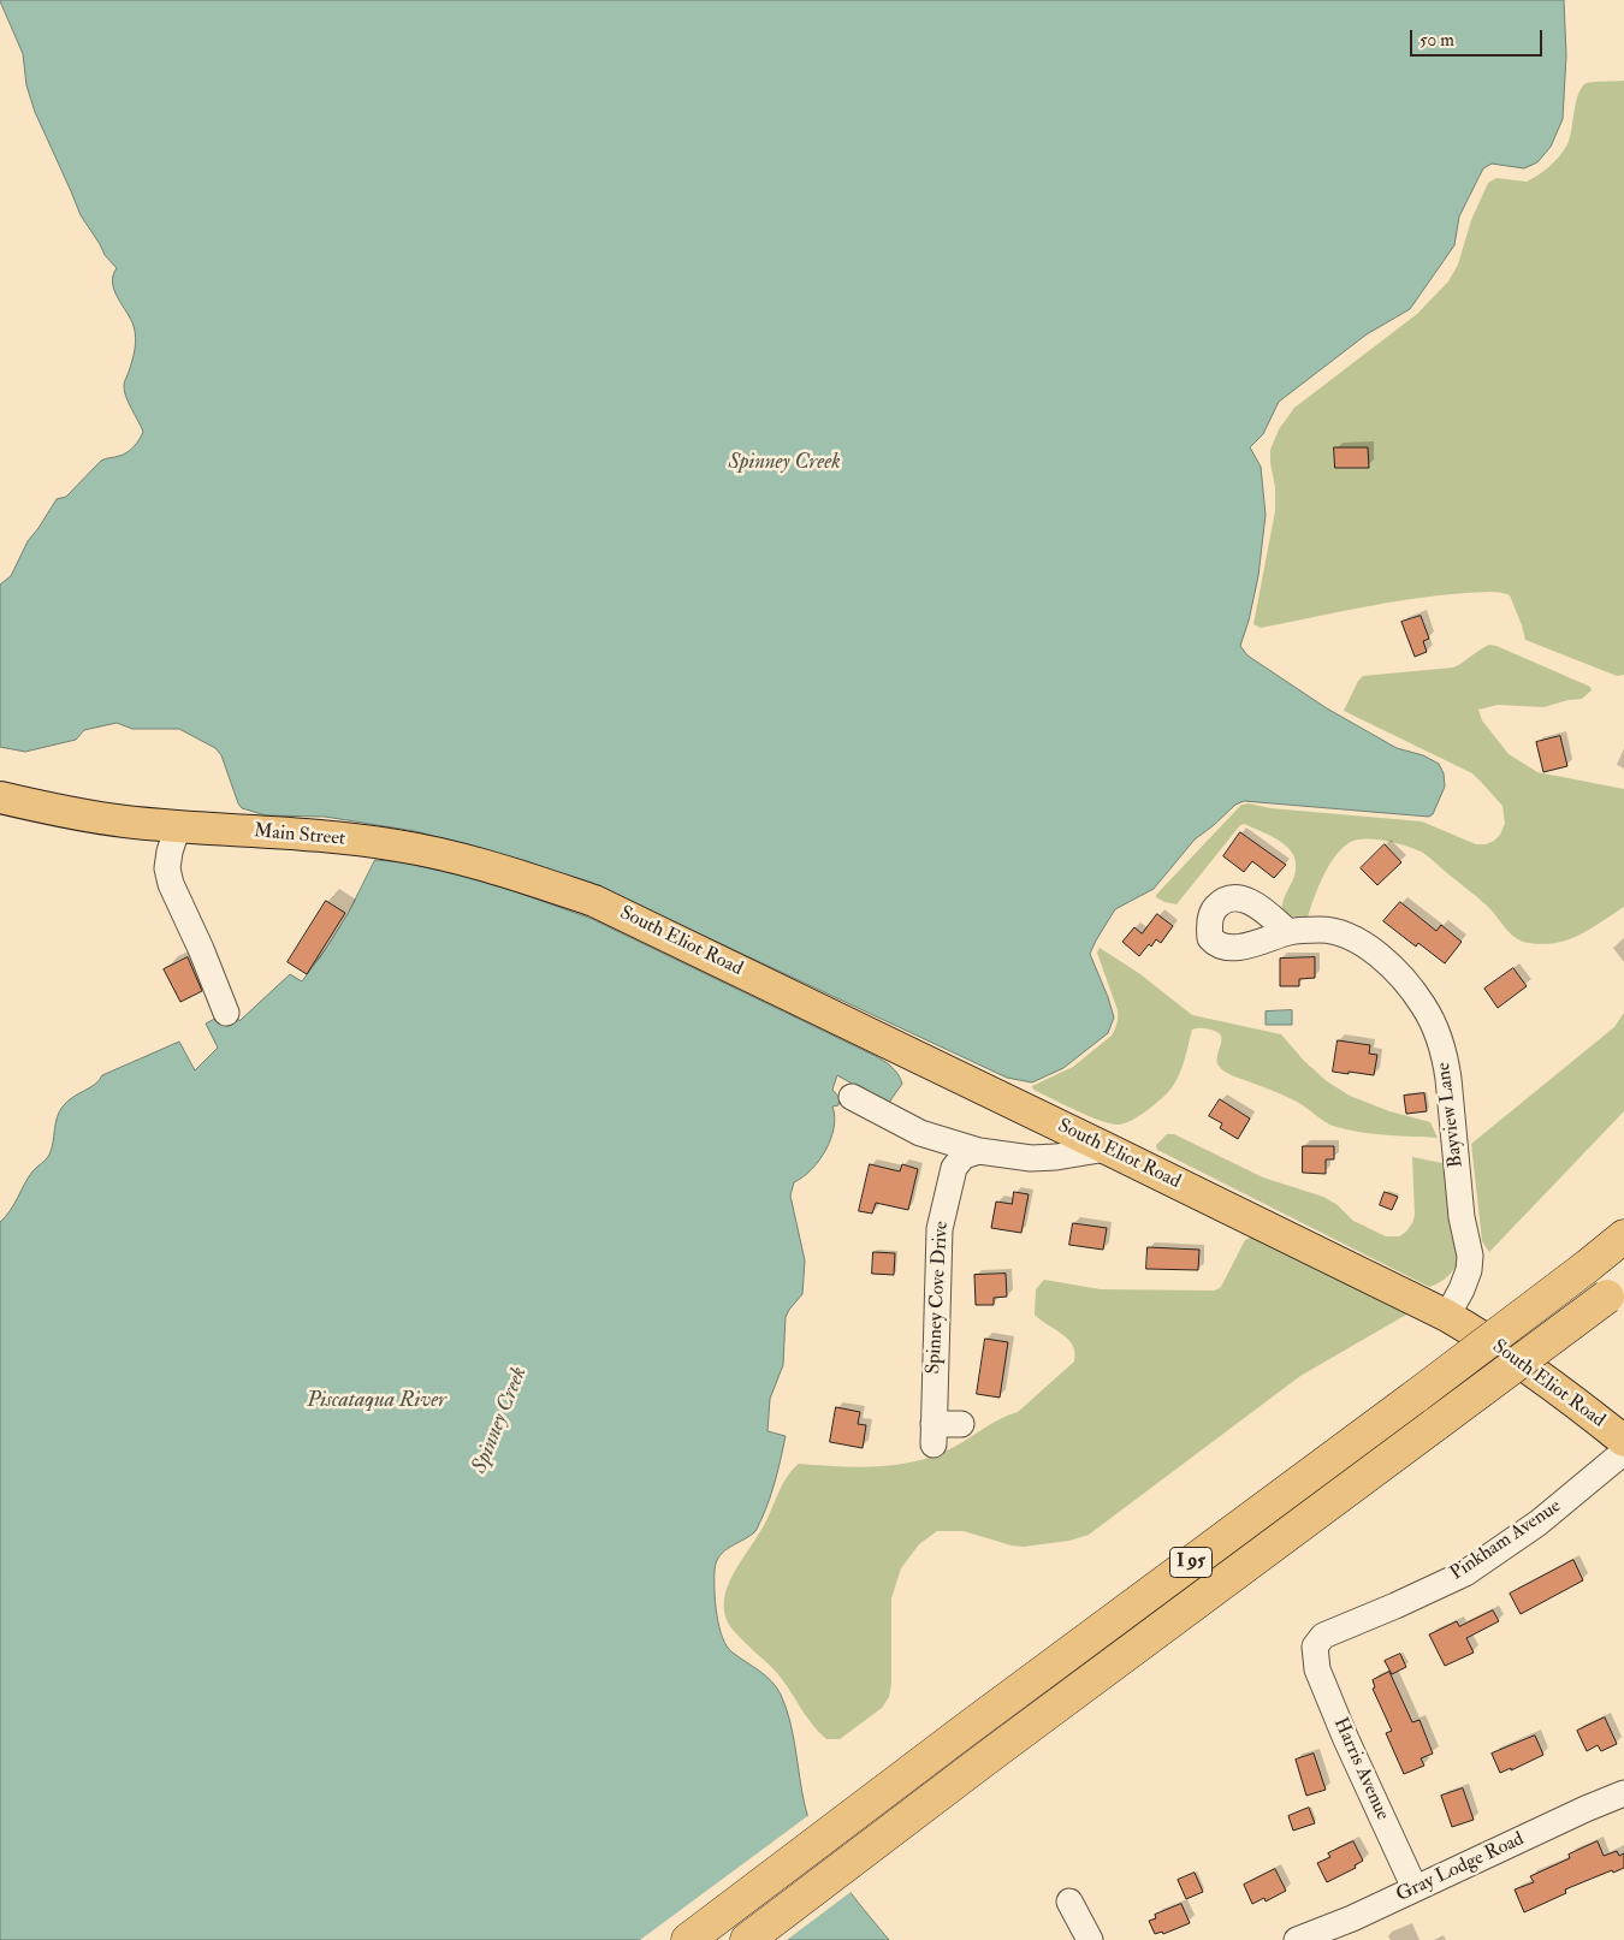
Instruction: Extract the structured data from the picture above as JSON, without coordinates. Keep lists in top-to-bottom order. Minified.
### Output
{"streets":{"highway":["I 95"],"main road":["Main Street","South Eliot Road"],"street":["Bayview Lane","Spinney Cove Drive","Pinkham Avenue","Harris Avenue","Gray Lodge Road"]},"crossings":[["Main Street","South Eliot Road"],["South Eliot Road","Bayview Lane"],["Pinkham Avenue","Harris Avenue"],["Harris Avenue","Gray Lodge Road"]],"water":["Spinney Creek","Piscataqua River"],"scale_bar":"50 m"}
